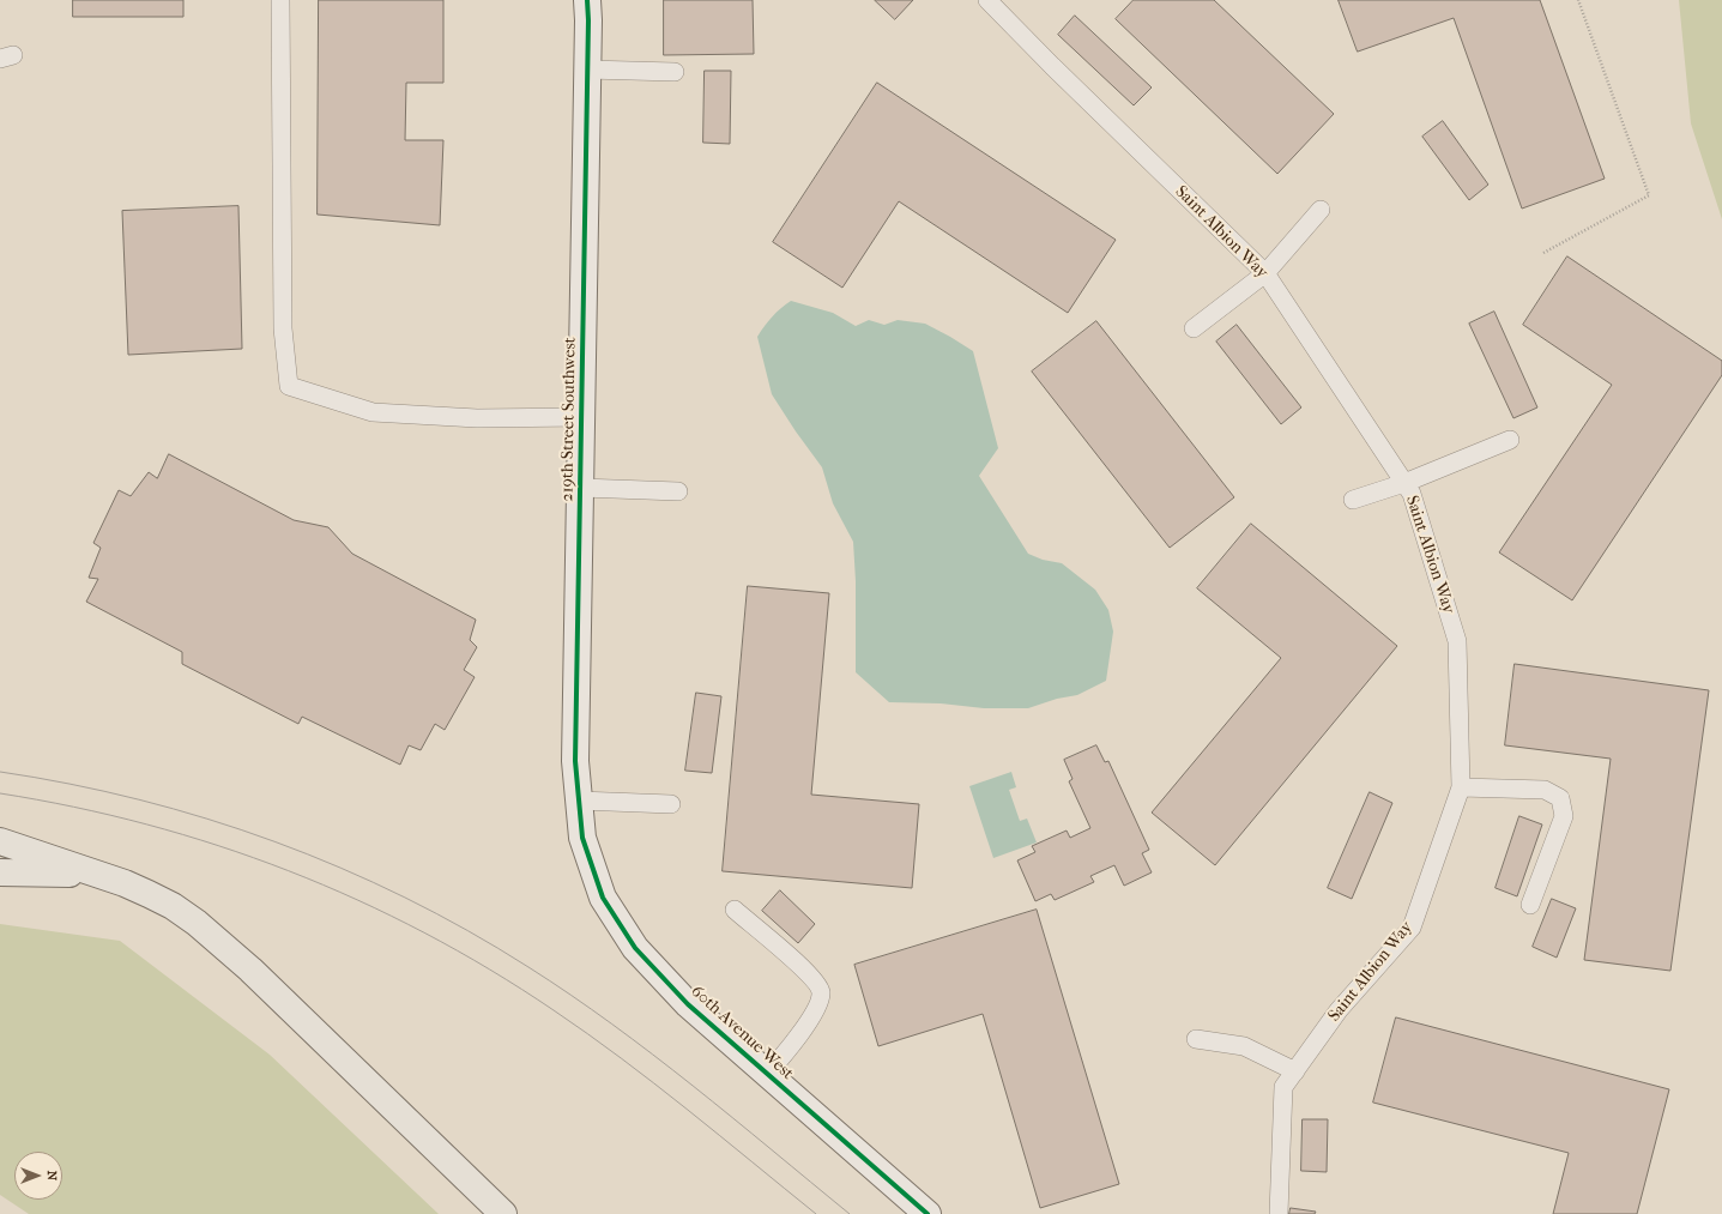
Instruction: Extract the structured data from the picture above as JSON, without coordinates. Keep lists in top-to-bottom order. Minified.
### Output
{"streets":{"street":["219th Street Southwest","60th Avenue West"],"lane":["Saint Albion Way"]},"crossings":[["219th Street Southwest","60th Avenue West"]],"north":"right"}
